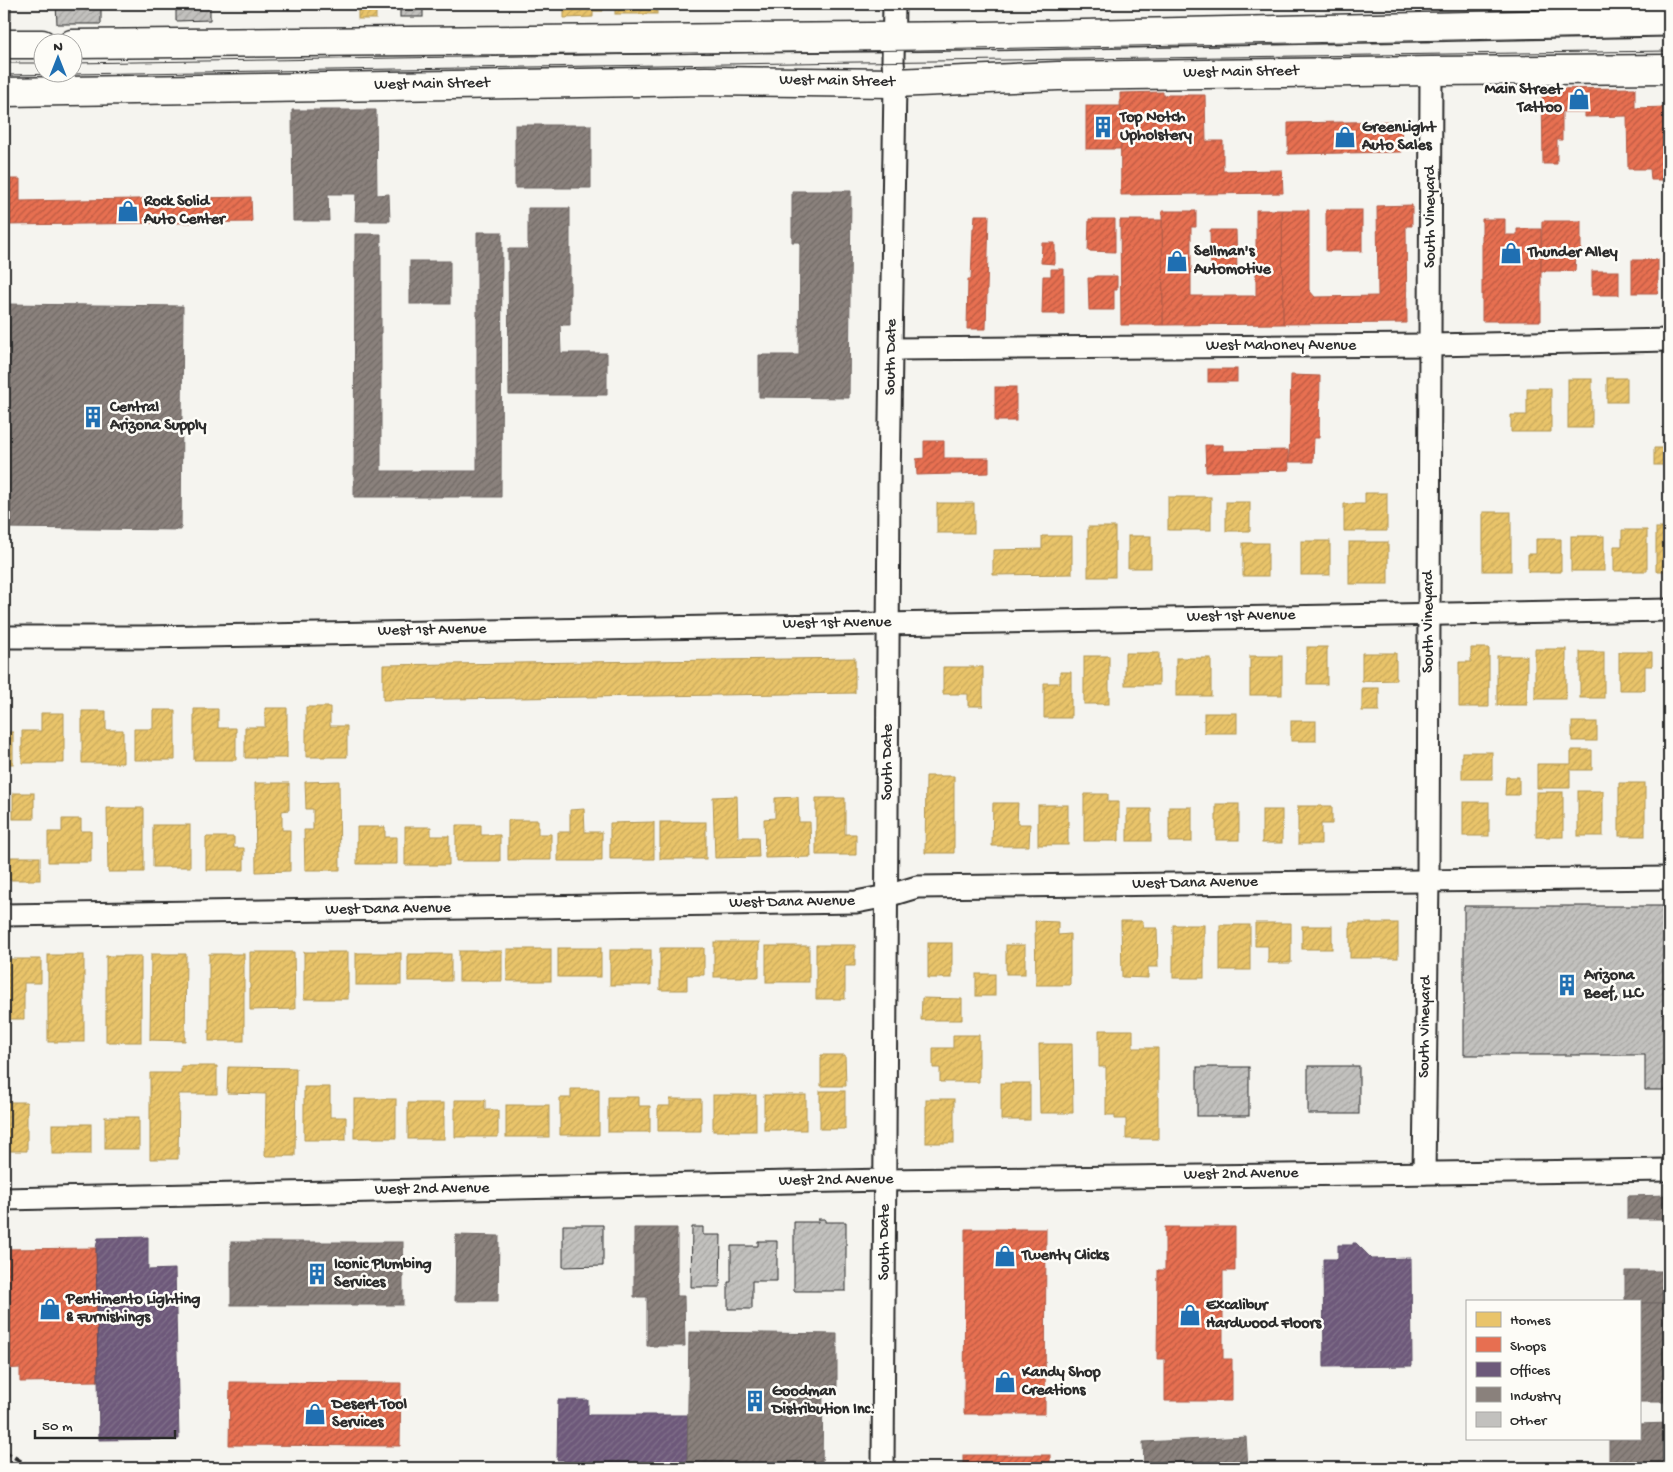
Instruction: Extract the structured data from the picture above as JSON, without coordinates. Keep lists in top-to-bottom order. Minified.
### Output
{"streets":{"main road":["West Main Street"],"street":["South Vineyard","West Mahoney Avenue","South Date","West 1st Avenue","West Dana Avenue","West 2nd Avenue"]},"crossings":[["West Main Street","South Vineyard"],["West Main Street","South Date"],["South Vineyard","West Mahoney Avenue"],["South Vineyard","West 1st Avenue"],["South Vineyard","West Dana Avenue"],["South Vineyard","West 2nd Avenue"],["West Mahoney Avenue","South Date"],["South Date","West 1st Avenue"],["South Date","West Dana Avenue"],["South Date","West 2nd Avenue"]],"places":{"shop":["Main Street Tattoo","GreenLight Auto Sales","Rock Solid Auto Center","Thunder Alley","Sellman's Automotive","Twenty Clicks","Pentimento Lighting & Furnishings","Excalibur Hardwood Floors","Kandy Shop Creations","Desert Tool Services"],"building":["Top Notch Upholstery","Central Arizona Supply","Arizona Beef, LLC","Iconic Plumbing Services","Goodman Distribution Inc."]},"legend":["Homes","Shops","Offices","Industry","Other"],"scale_bar":"50 m","north":"top"}
